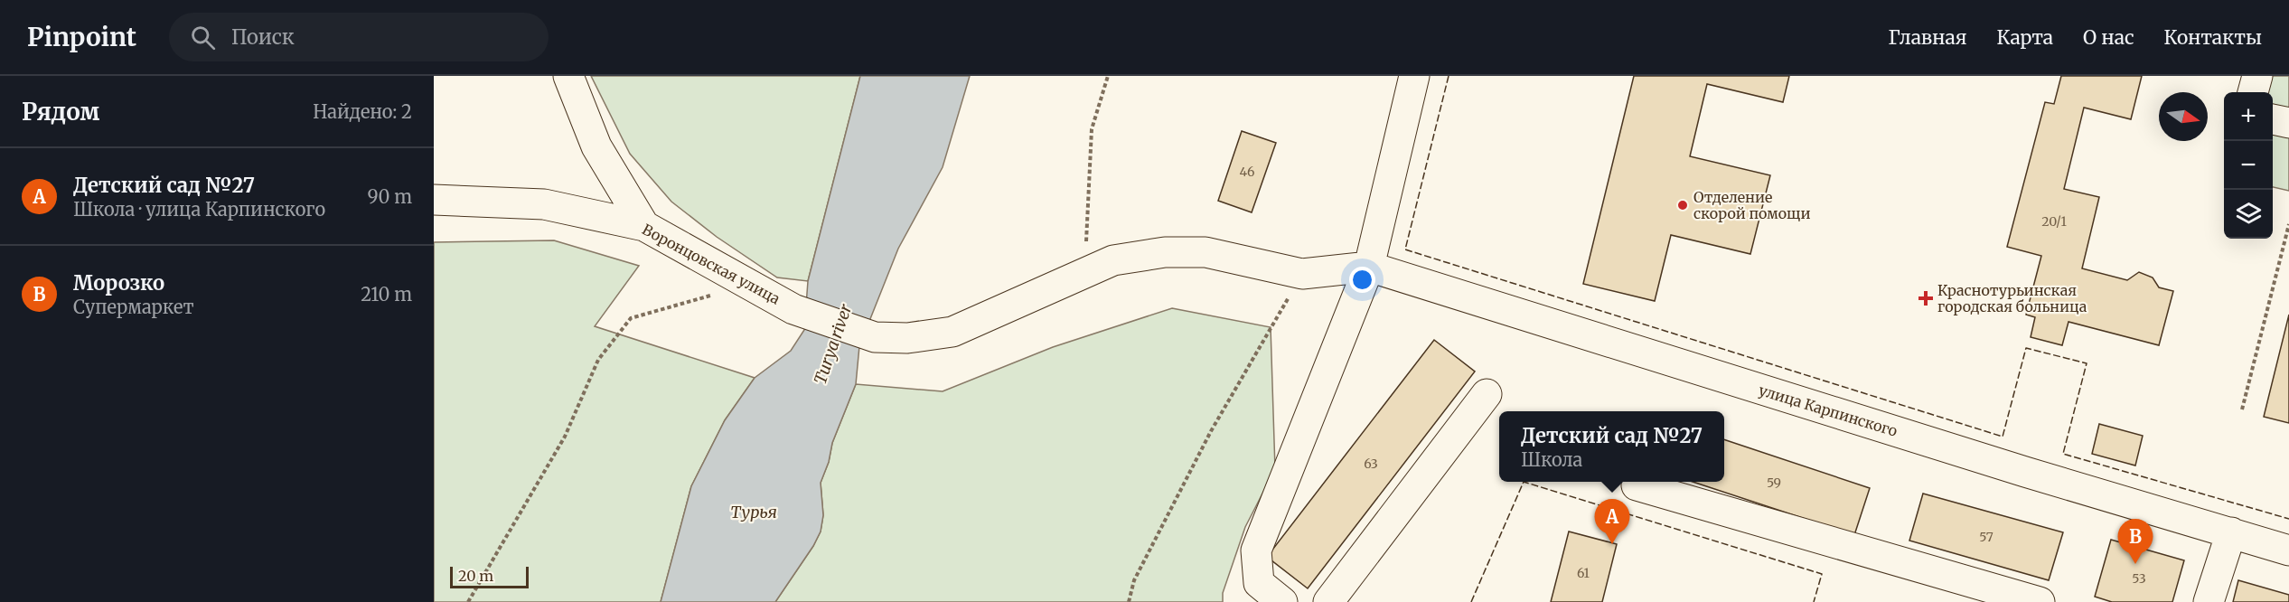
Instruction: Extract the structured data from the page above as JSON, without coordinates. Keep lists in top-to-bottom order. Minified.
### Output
{"streets":{"street":["Воронцовская улица","улица Карпинского"]},"crossings":[["Воронцовская улица","улица Карпинского"]],"water":["Turya river","Турья"],"places":{"other":["Отделение скорой помощи"],"health":["Краснотурьинская городская больница"]},"house_numbers":["46","20/1","63","59","57","61","53"],"scale_bar":"20 m","north":"right","page":{"header":"Pinpoint","search":"Поиск","nav":["Главная","Карта","О нас","Контакты"],"heading":["Рядом","Найдено: 2"],"map_buttons":["+","−"],"list":[{"mark":"A","name":"Детский сад №27","note":"Школа · улица Карпинского","value":"90 m"},{"mark":"B","name":"Морозко","note":"Супермаркет","value":"210 m"}],"popup":["Детский сад №27","Школа"],"pins":["A","B"],"scale":"20 m"}}
